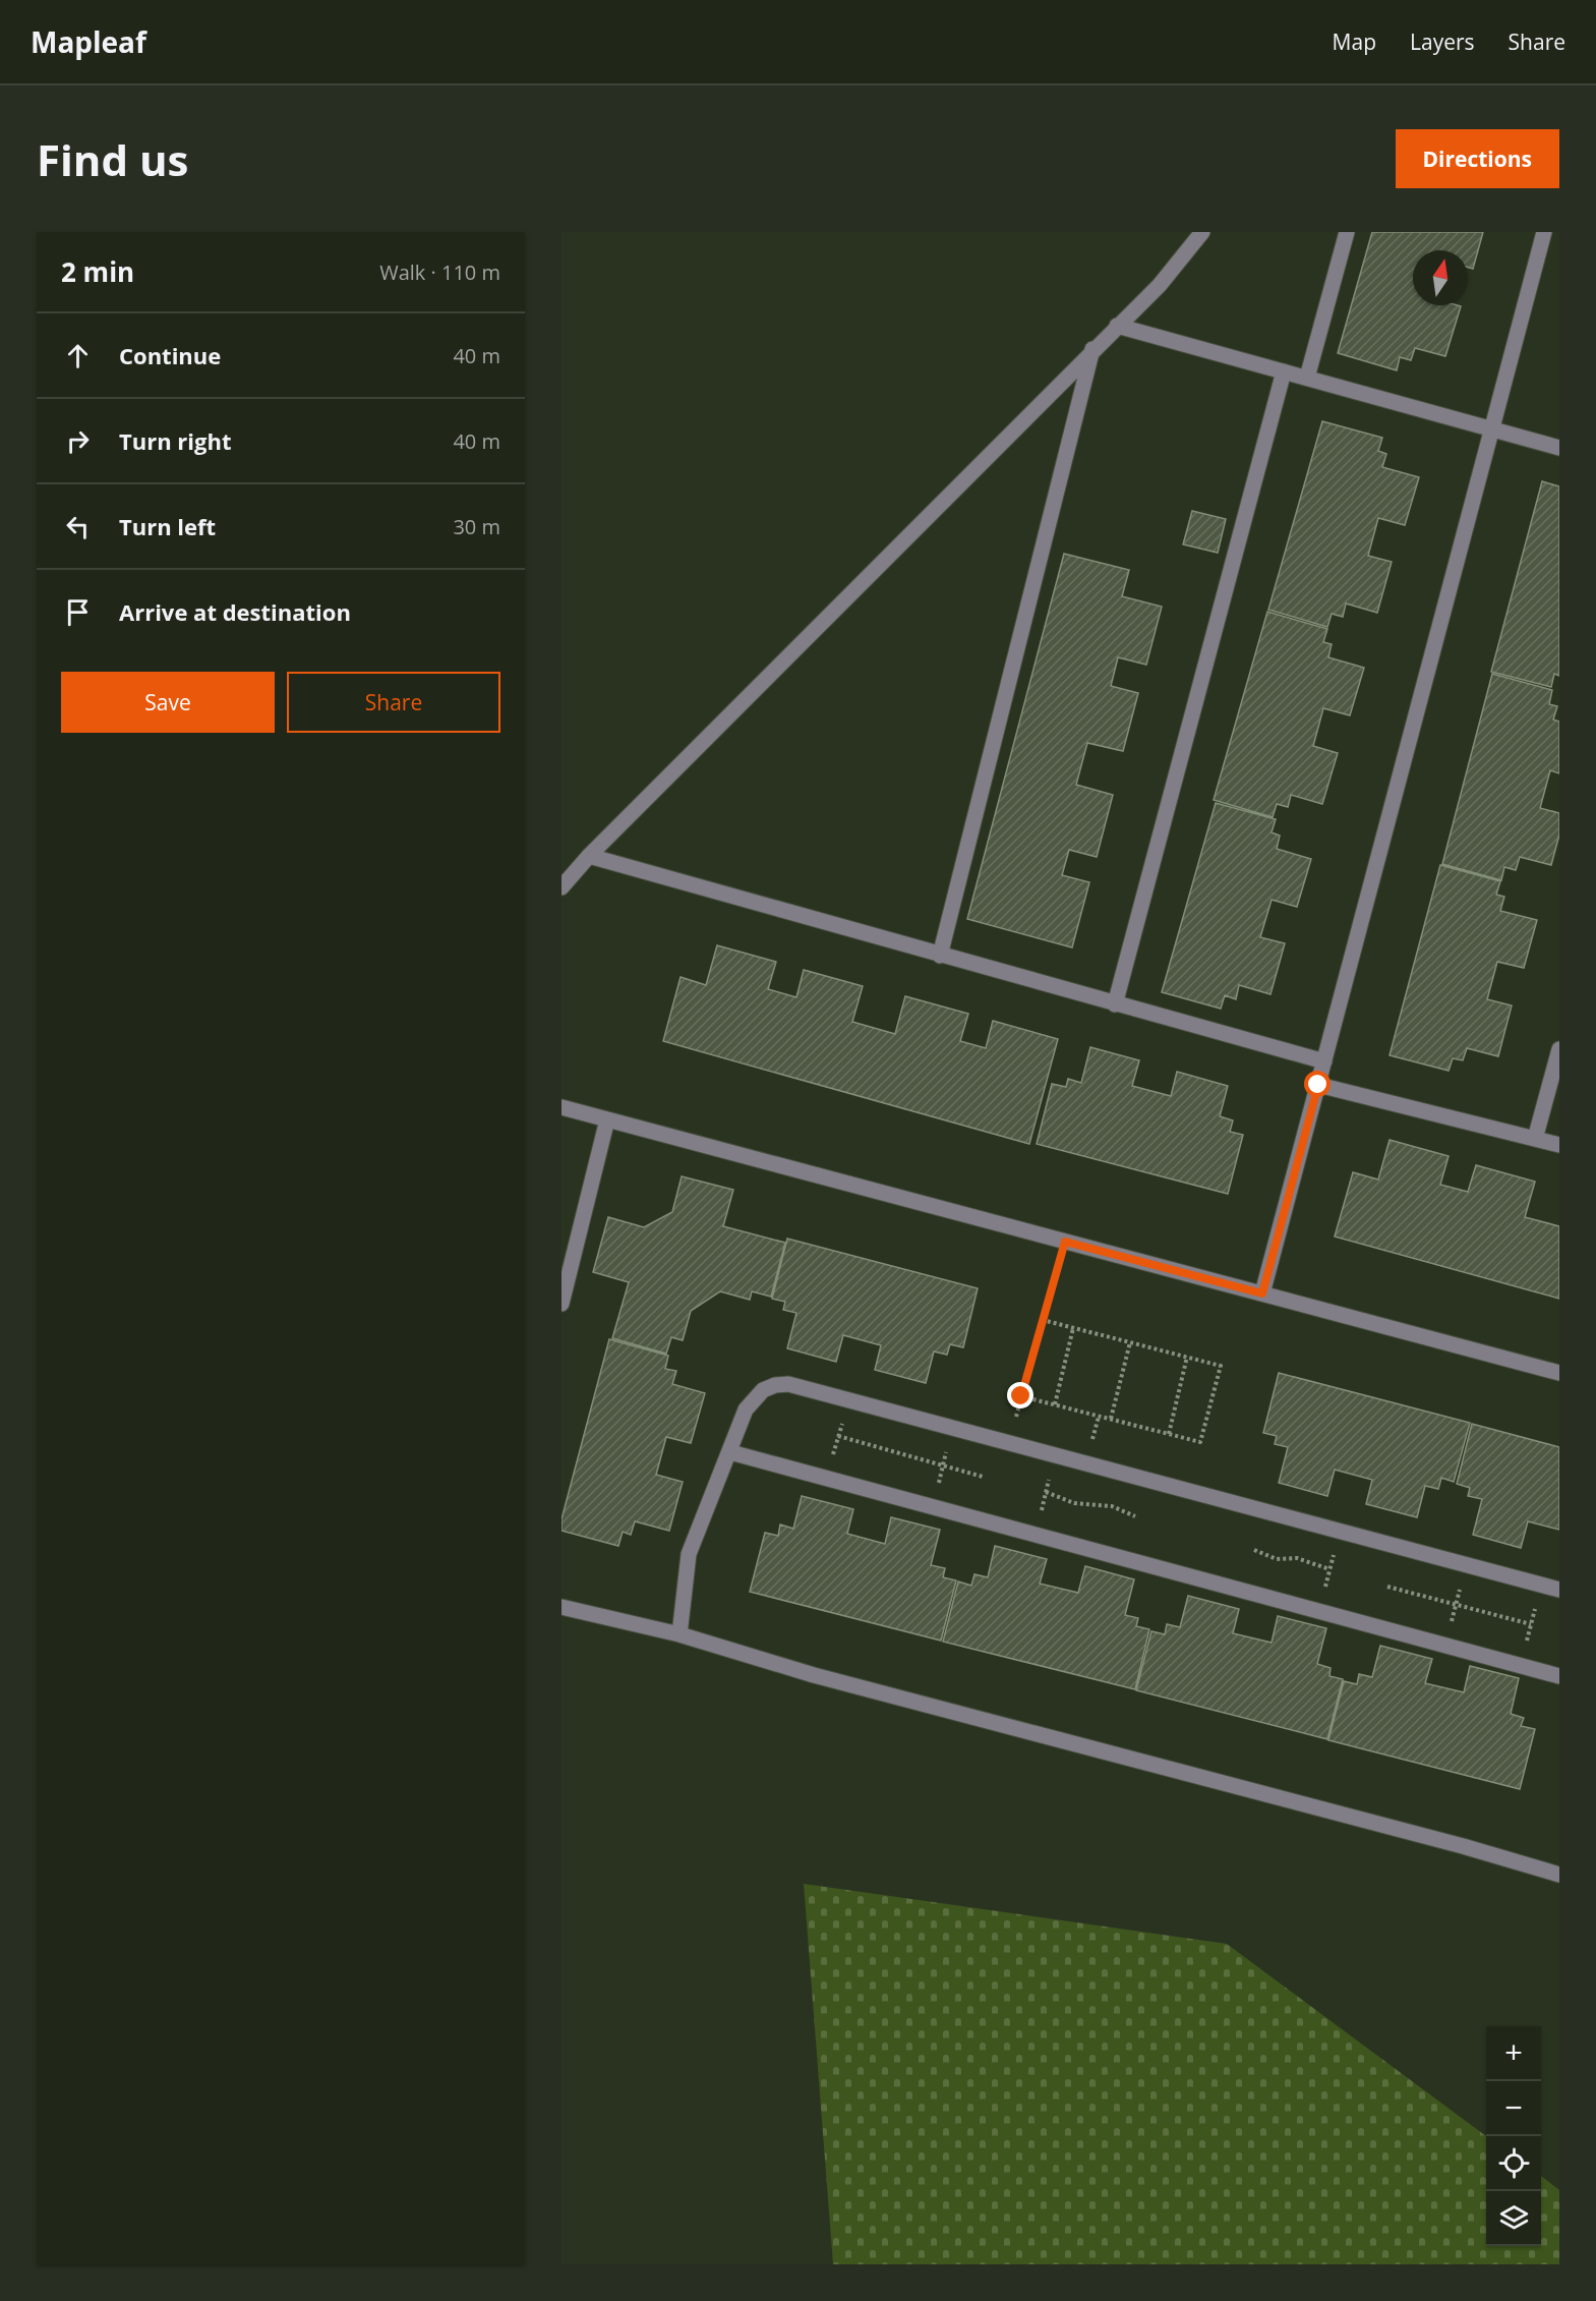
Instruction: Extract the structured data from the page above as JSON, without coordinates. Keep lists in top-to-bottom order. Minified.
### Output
{"north":"top","page":{"header":"Mapleaf","nav":["Map","Layers","Share"],"buttons":["Directions",["Save","Share"]],"title":"Find us","heading":["2 min","Walk · 110 m"],"list":[["Continue","40 m"],["Turn right","40 m"],["Turn left","30 m"],"Arrive at destination"],"map_buttons":["+","−"]}}
